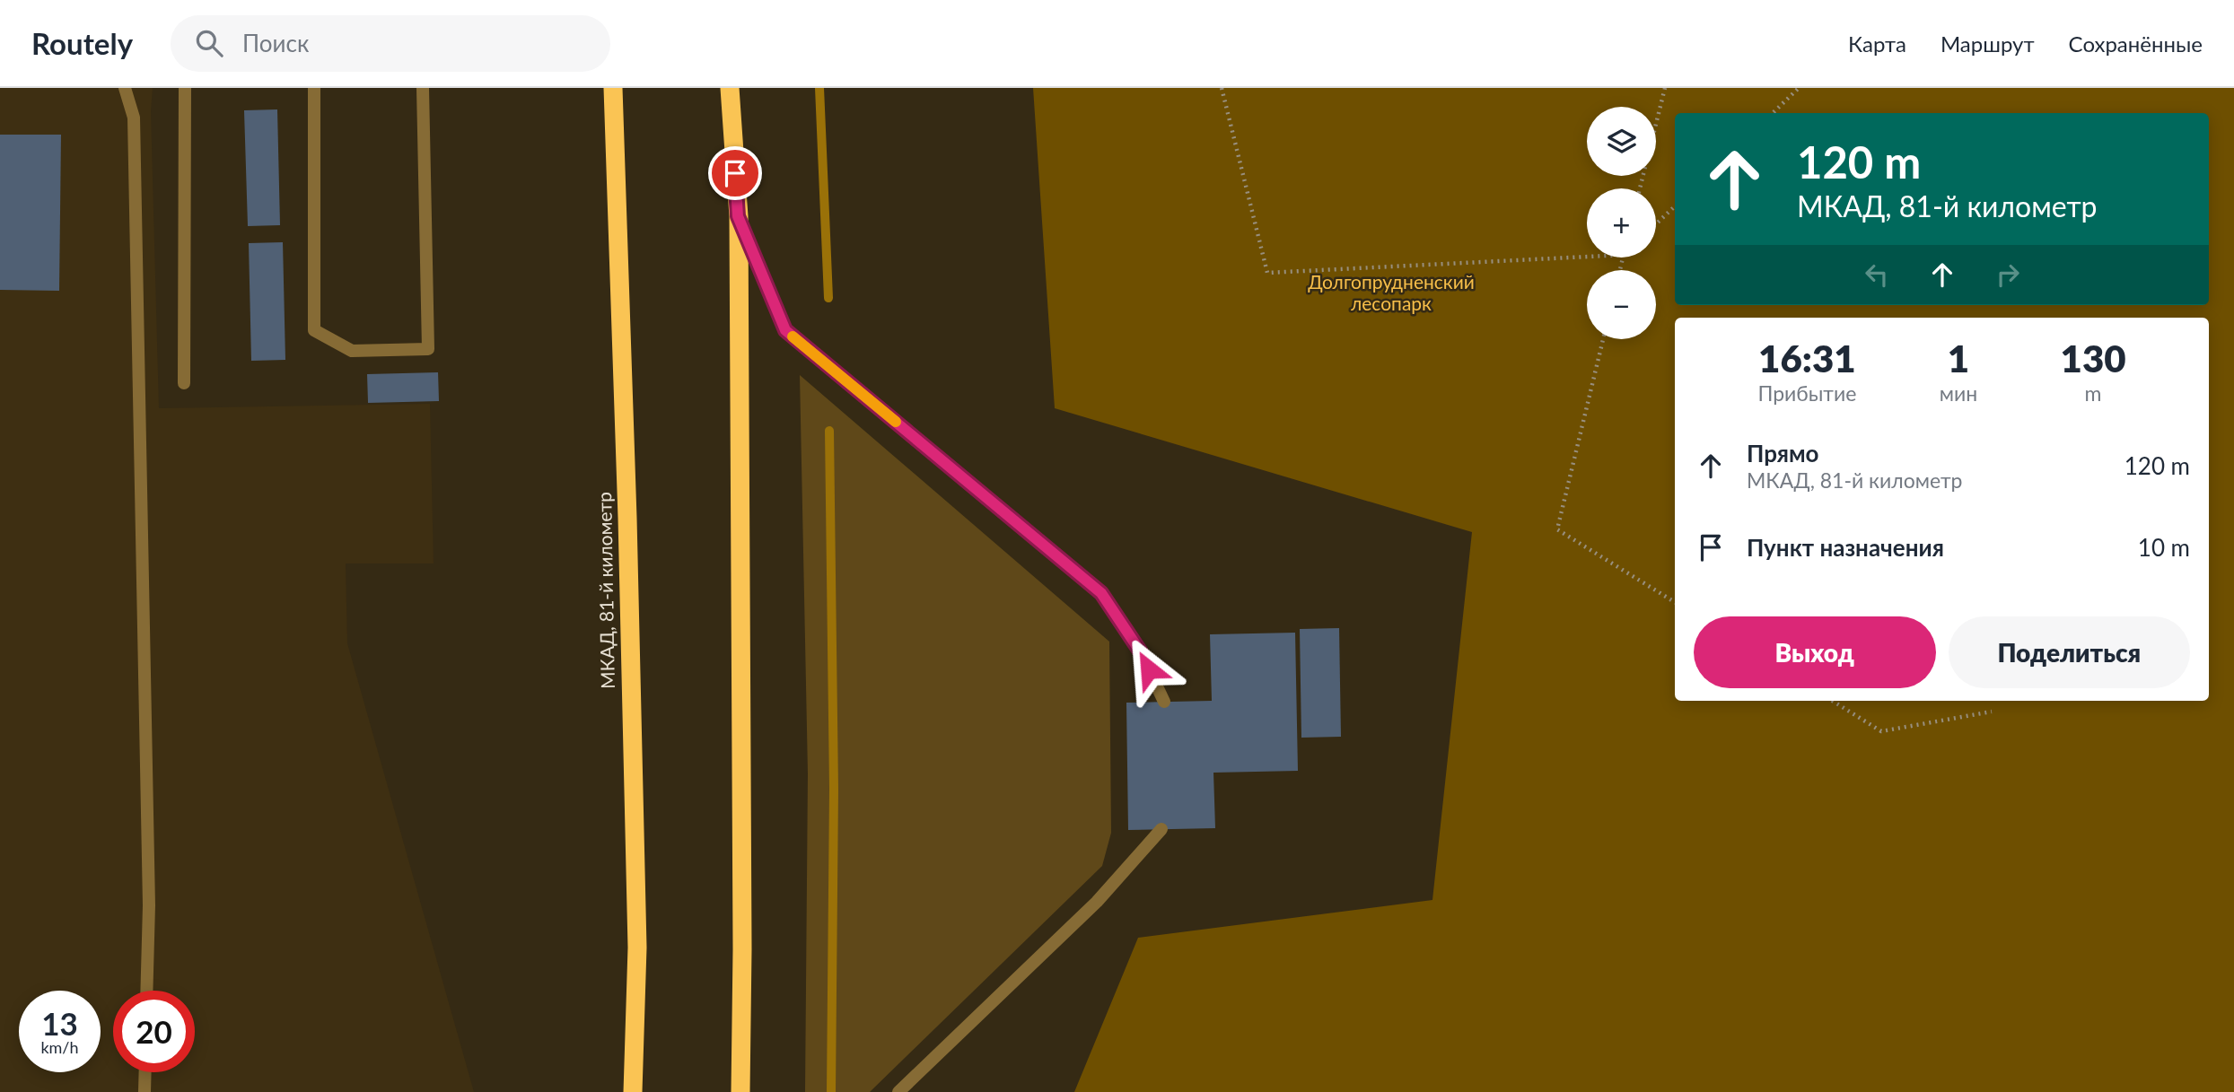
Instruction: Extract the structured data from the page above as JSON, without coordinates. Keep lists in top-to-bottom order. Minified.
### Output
{"streets":{"highway":["МКАД, 81-й километр"]},"parks":["Долгопрудненский лесопарк"],"page":{"header":"Routely","search":"Поиск","nav":["Карта","Маршрут","Сохранённые"],"map_buttons":["+","−"],"turn":["120 m","МКАД, 81-й километр"],"eta":["16:31","Прибытие","1","мин","130","m"],"list":[{"name":"Прямо","note":"МКАД, 81-й километр","value":"120 m"},{"name":"Пункт назначения","value":"10 m"}],"buttons":["Выход","Поделиться"],"speed":"13 km/h","limit":"20"}}
